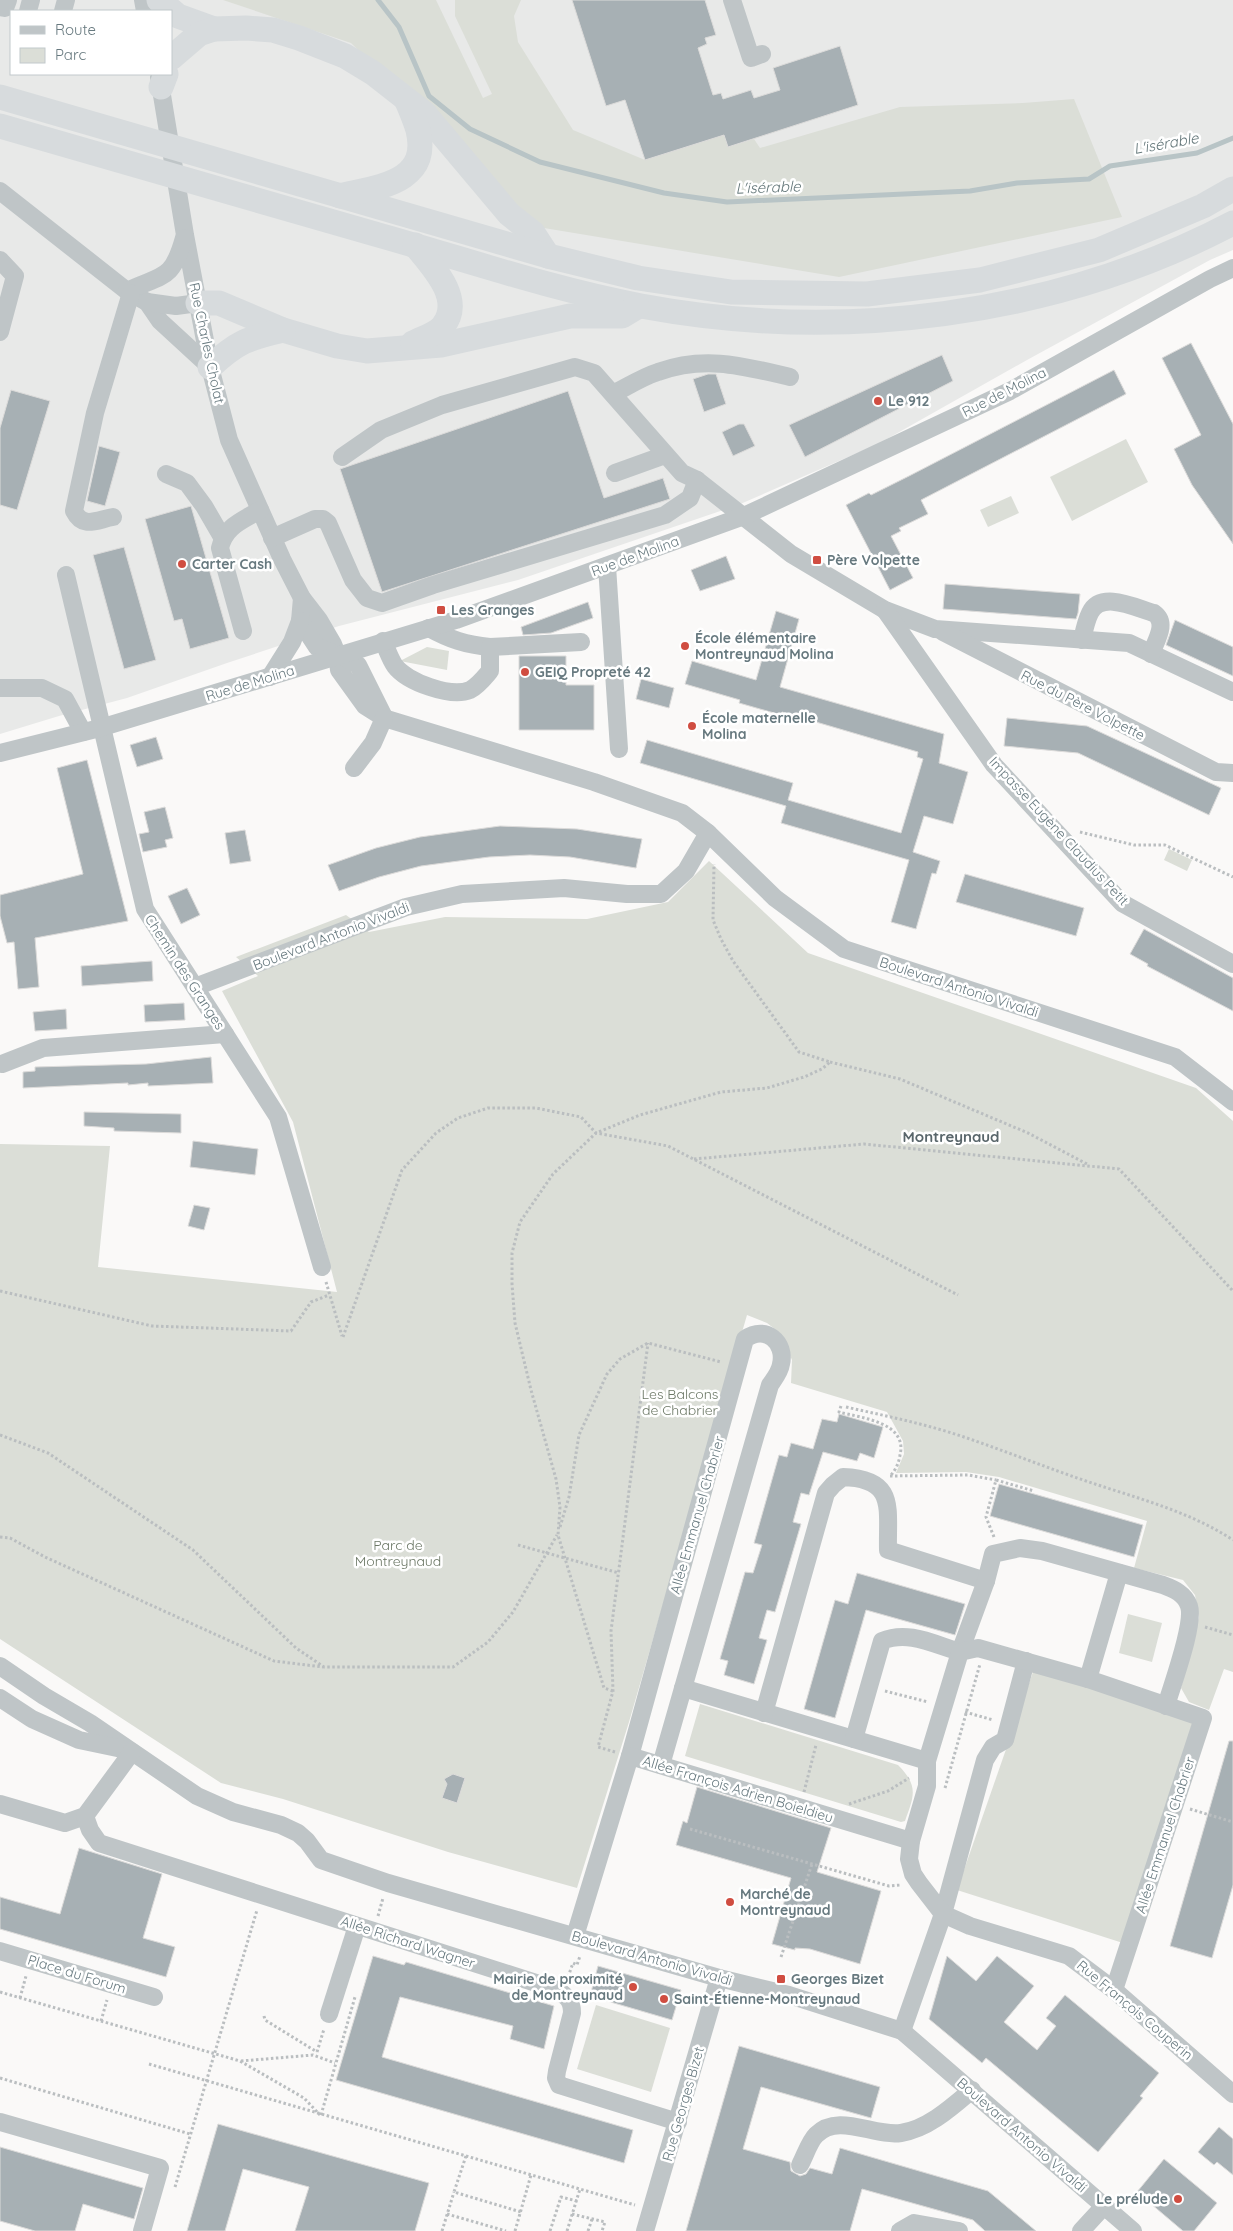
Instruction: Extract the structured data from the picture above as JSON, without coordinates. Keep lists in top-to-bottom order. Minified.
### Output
{"streets":{"street":["Rue Charles Cholat","Rue de Molina","Rue du Père Volpette","Impasse Eugène Claudius Petit","Boulevard Antonio Vivaldi","Chemin des Granges","Allée Emmanuel Chabrier","Allée François Adrien Boieldieu","Allée Richard Wagner","Place du Forum","Rue François Couperin","Rue Georges Bizet"]},"crossings":[["Rue Charles Cholat","Rue de Molina"],["Rue de Molina","Rue du Père Volpette"],["Rue de Molina","Chemin des Granges"],["Rue du Père Volpette","Impasse Eugène Claudius Petit"],["Boulevard Antonio Vivaldi","Chemin des Granges"],["Boulevard Antonio Vivaldi","Allée François Adrien Boieldieu"],["Boulevard Antonio Vivaldi","Rue Georges Bizet"],["Allée Emmanuel Chabrier","Allée François Adrien Boieldieu"],["Allée Emmanuel Chabrier","Rue François Couperin"]],"districts":["Montreynaud"],"water":["L'isérable"],"parks":["Les Balcons de Chabrier","Parc de Montreynaud"],"places":{"other":["Le 912","Carter Cash","École élémentaire Montreynaud Molina","GEIQ Propreté 42","École maternelle Molina","Marché de Montreynaud","Mairie de proximité de Montreynaud","Saint-Étienne-Montreynaud","Le prélude"],"transit":["Père Volpette","Les Granges","Georges Bizet"]},"legend":["Route","Parc"]}
